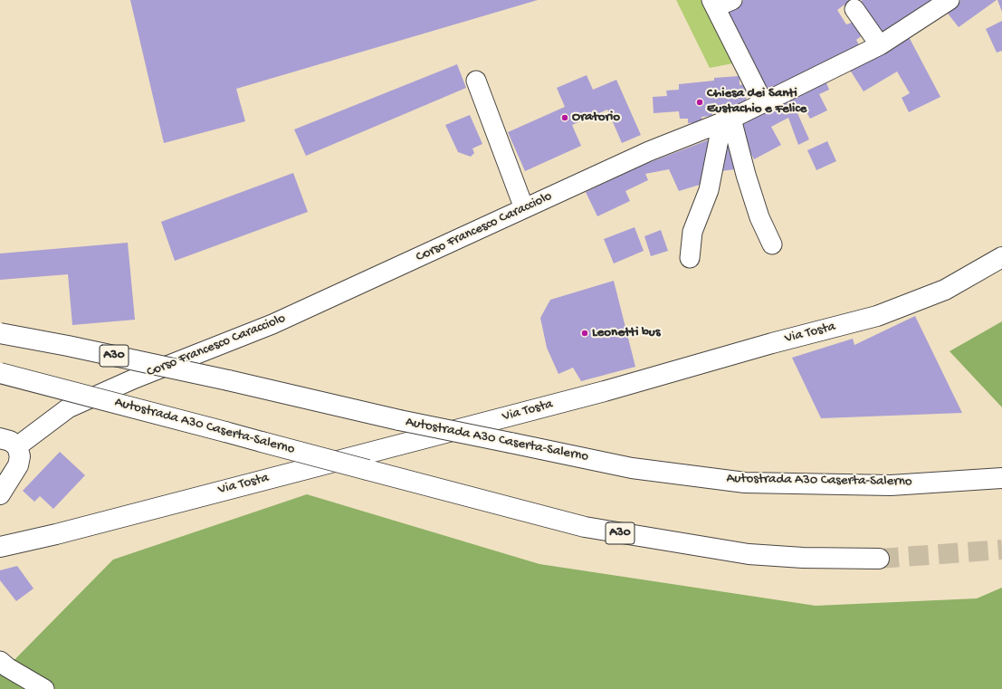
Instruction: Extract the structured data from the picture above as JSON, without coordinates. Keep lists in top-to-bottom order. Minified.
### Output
{"streets":{"main road":["Corso Francesco Caracciolo","Via Tosta","A30","Autostrada A30 Caserta-Salerno"]},"places":["Chiesa dei Santi Eustachio e Felice","Oratorio","Leonetti bus"]}
